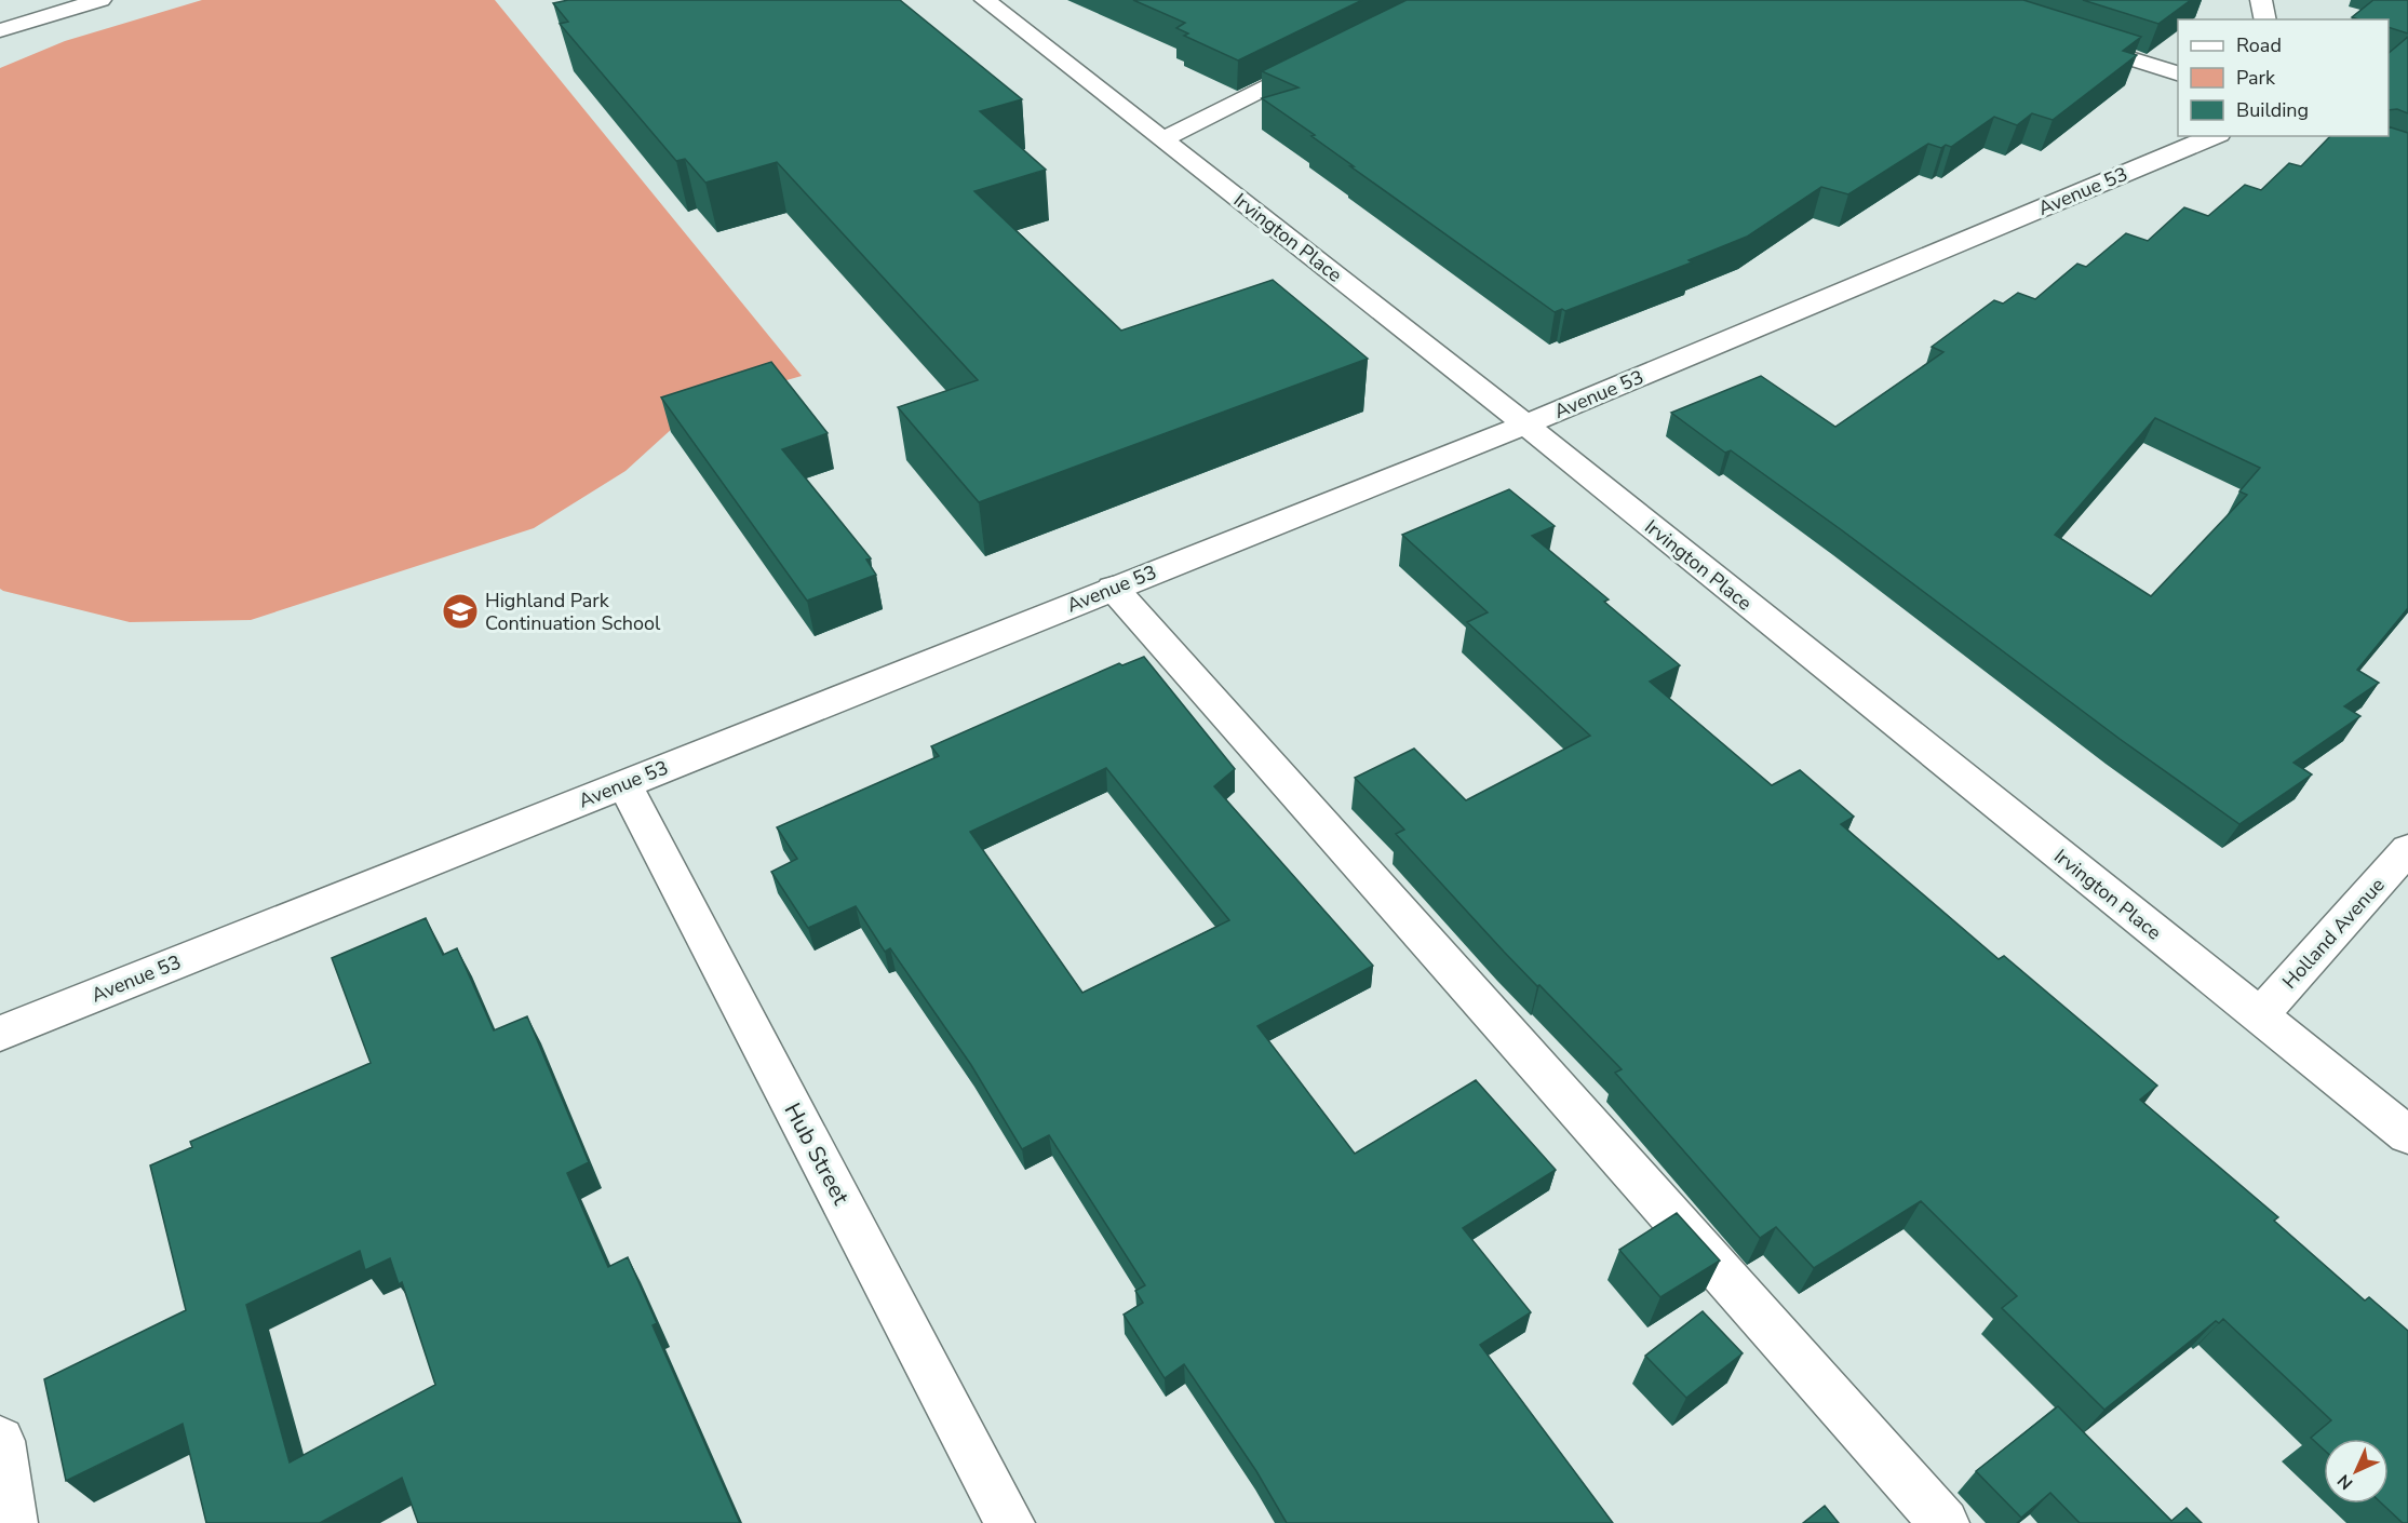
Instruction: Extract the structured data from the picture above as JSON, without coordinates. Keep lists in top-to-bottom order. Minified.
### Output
{"streets":{"street":["Avenue 53","Irvington Place","Holland Avenue","Hub Street"]},"crossings":[["Avenue 53","Irvington Place"],["Avenue 53","Hub Street"],["Irvington Place","Holland Avenue"]],"places":{"school or university":["Highland Park Continuation School"]},"legend":["Road","Park","Building"],"north":"bottom left"}
